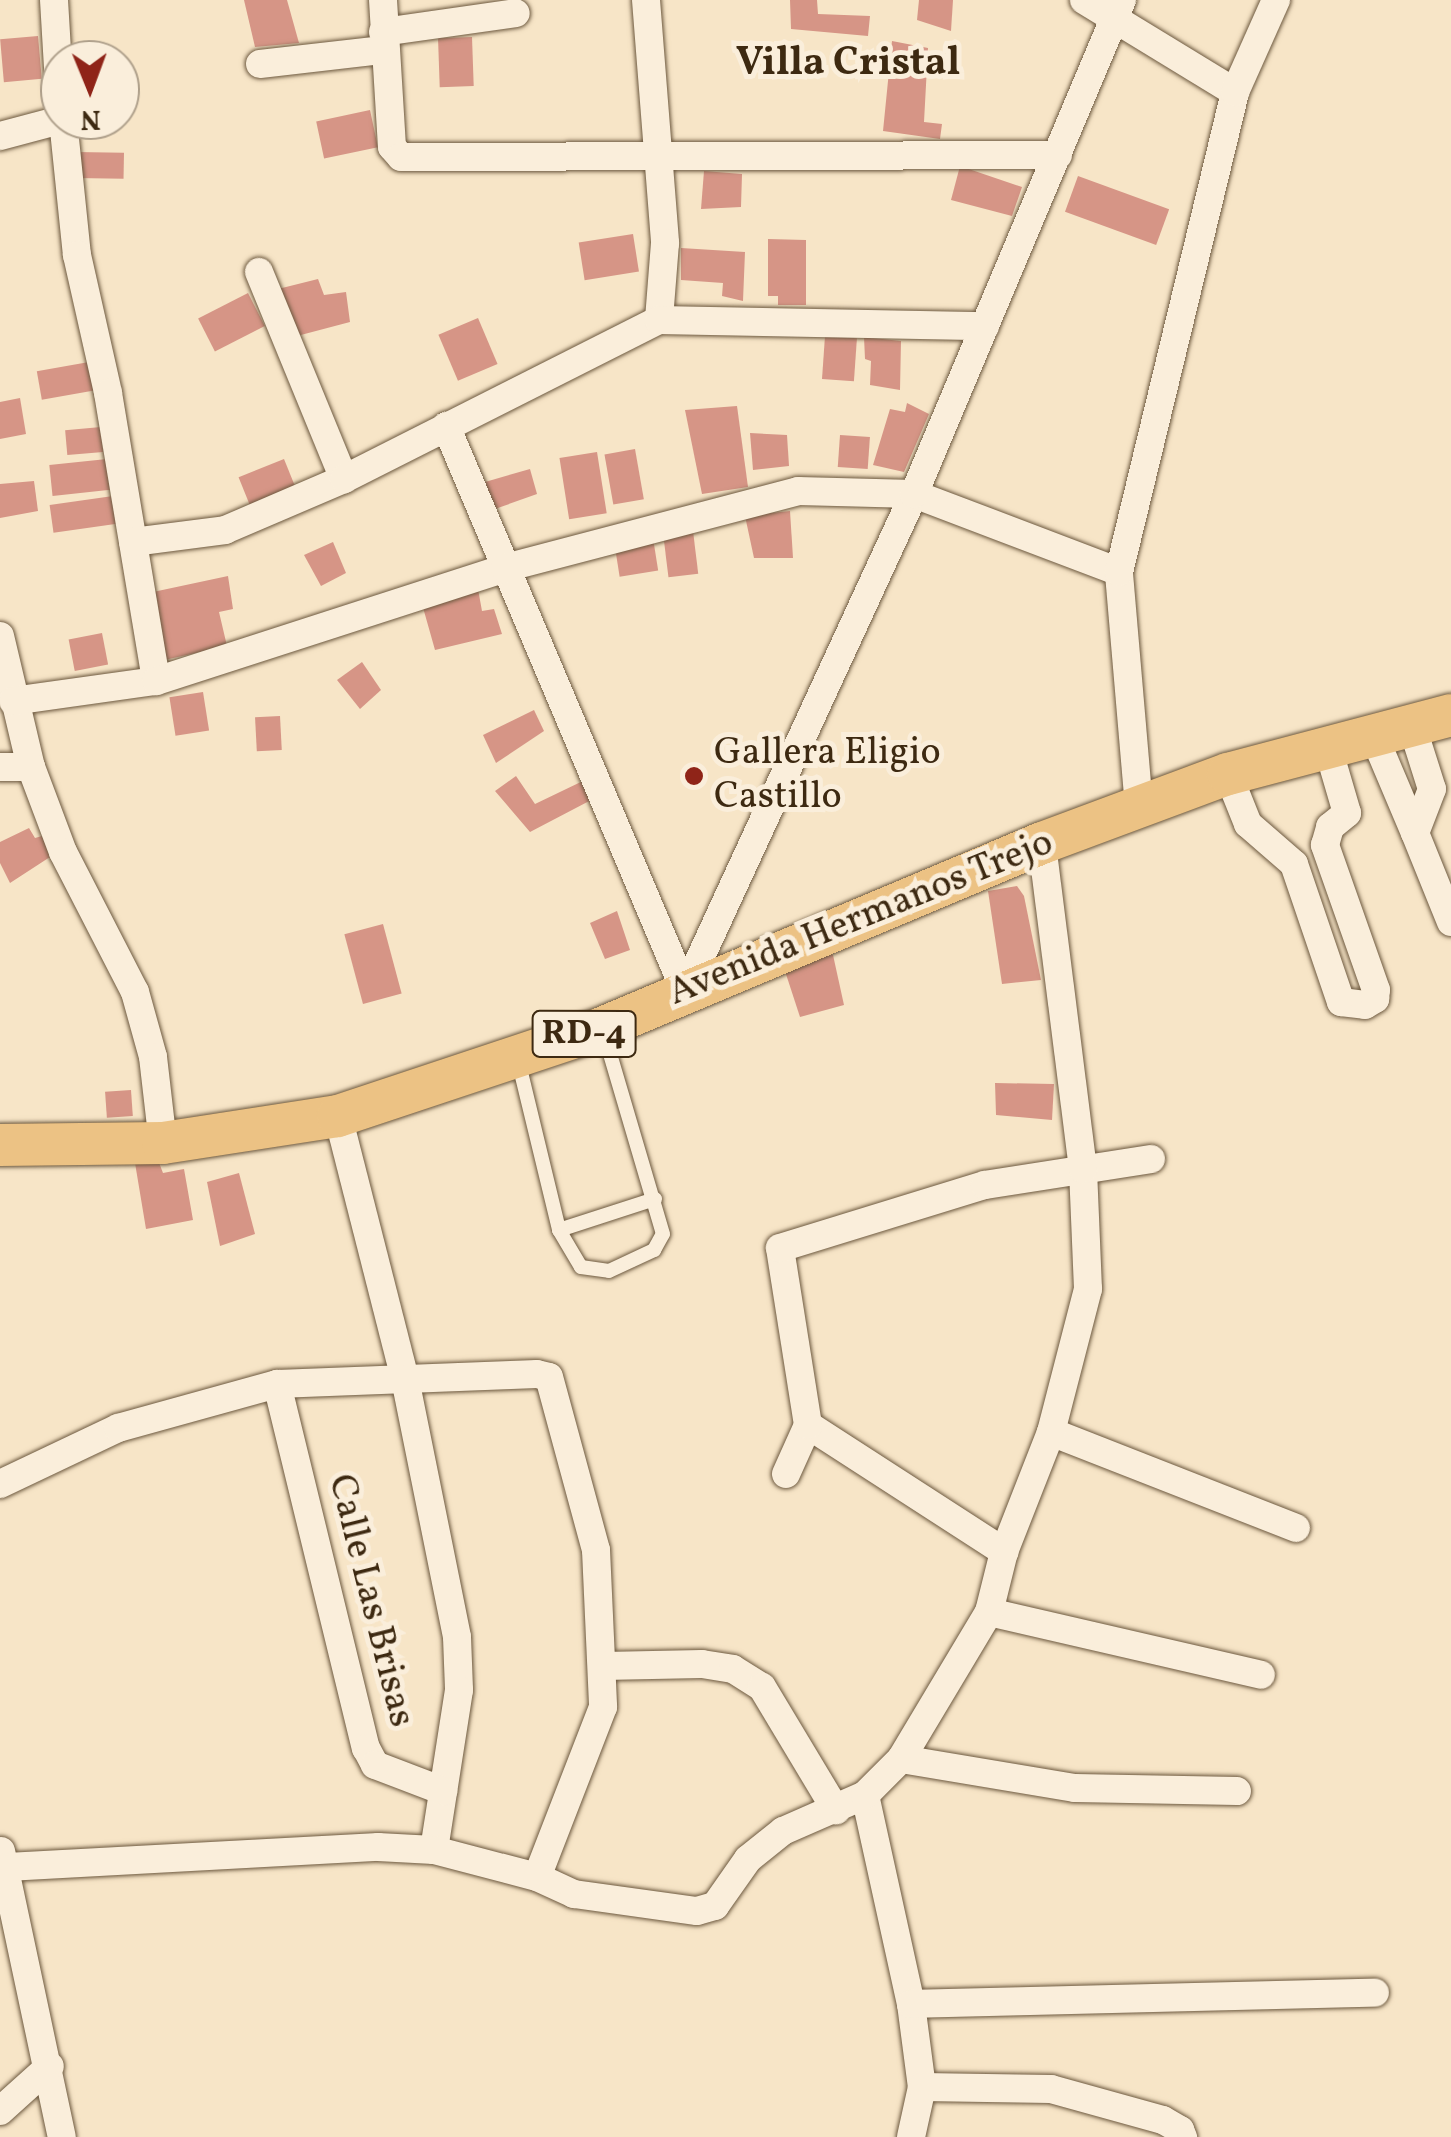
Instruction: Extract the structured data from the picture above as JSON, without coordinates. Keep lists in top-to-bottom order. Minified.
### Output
{"streets":{"main road":["Avenida Hermanos Trejo","RD-4"],"street":["Calle Las Brisas"]},"crossings":[["Avenida Hermanos Trejo","RD-4"]],"districts":["Villa Cristal"],"places":["Gallera Eligio Castillo"],"north":"bottom"}
